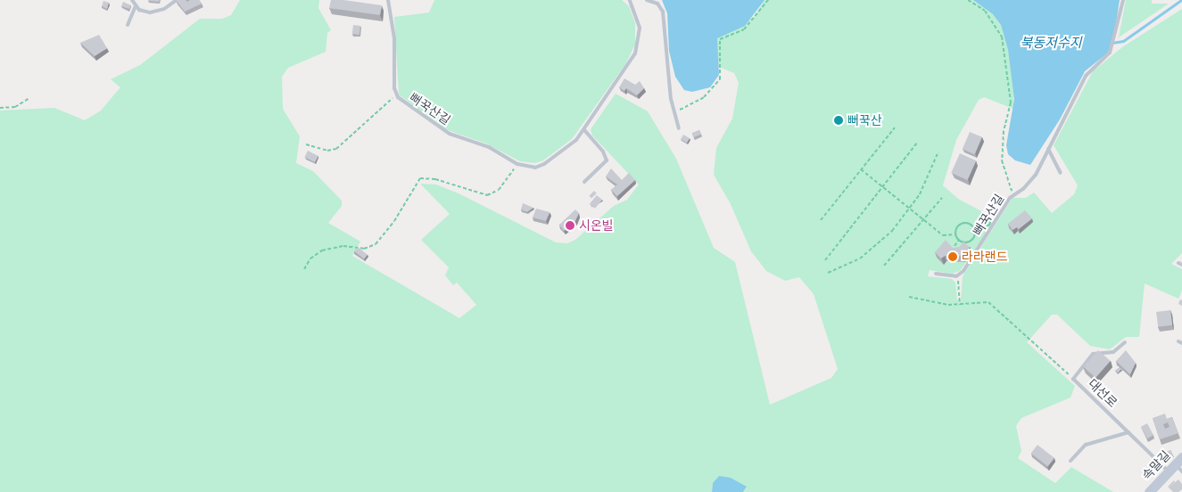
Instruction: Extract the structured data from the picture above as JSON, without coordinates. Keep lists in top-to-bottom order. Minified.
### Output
{"streets":{"street":["속말길"],"lane":["뻐꾹산길","대선로"]},"crossings":[["대선로","속말길"]],"water":["북동저수지"],"places":["뻐꾹산","시온빌","라라랜드"]}
